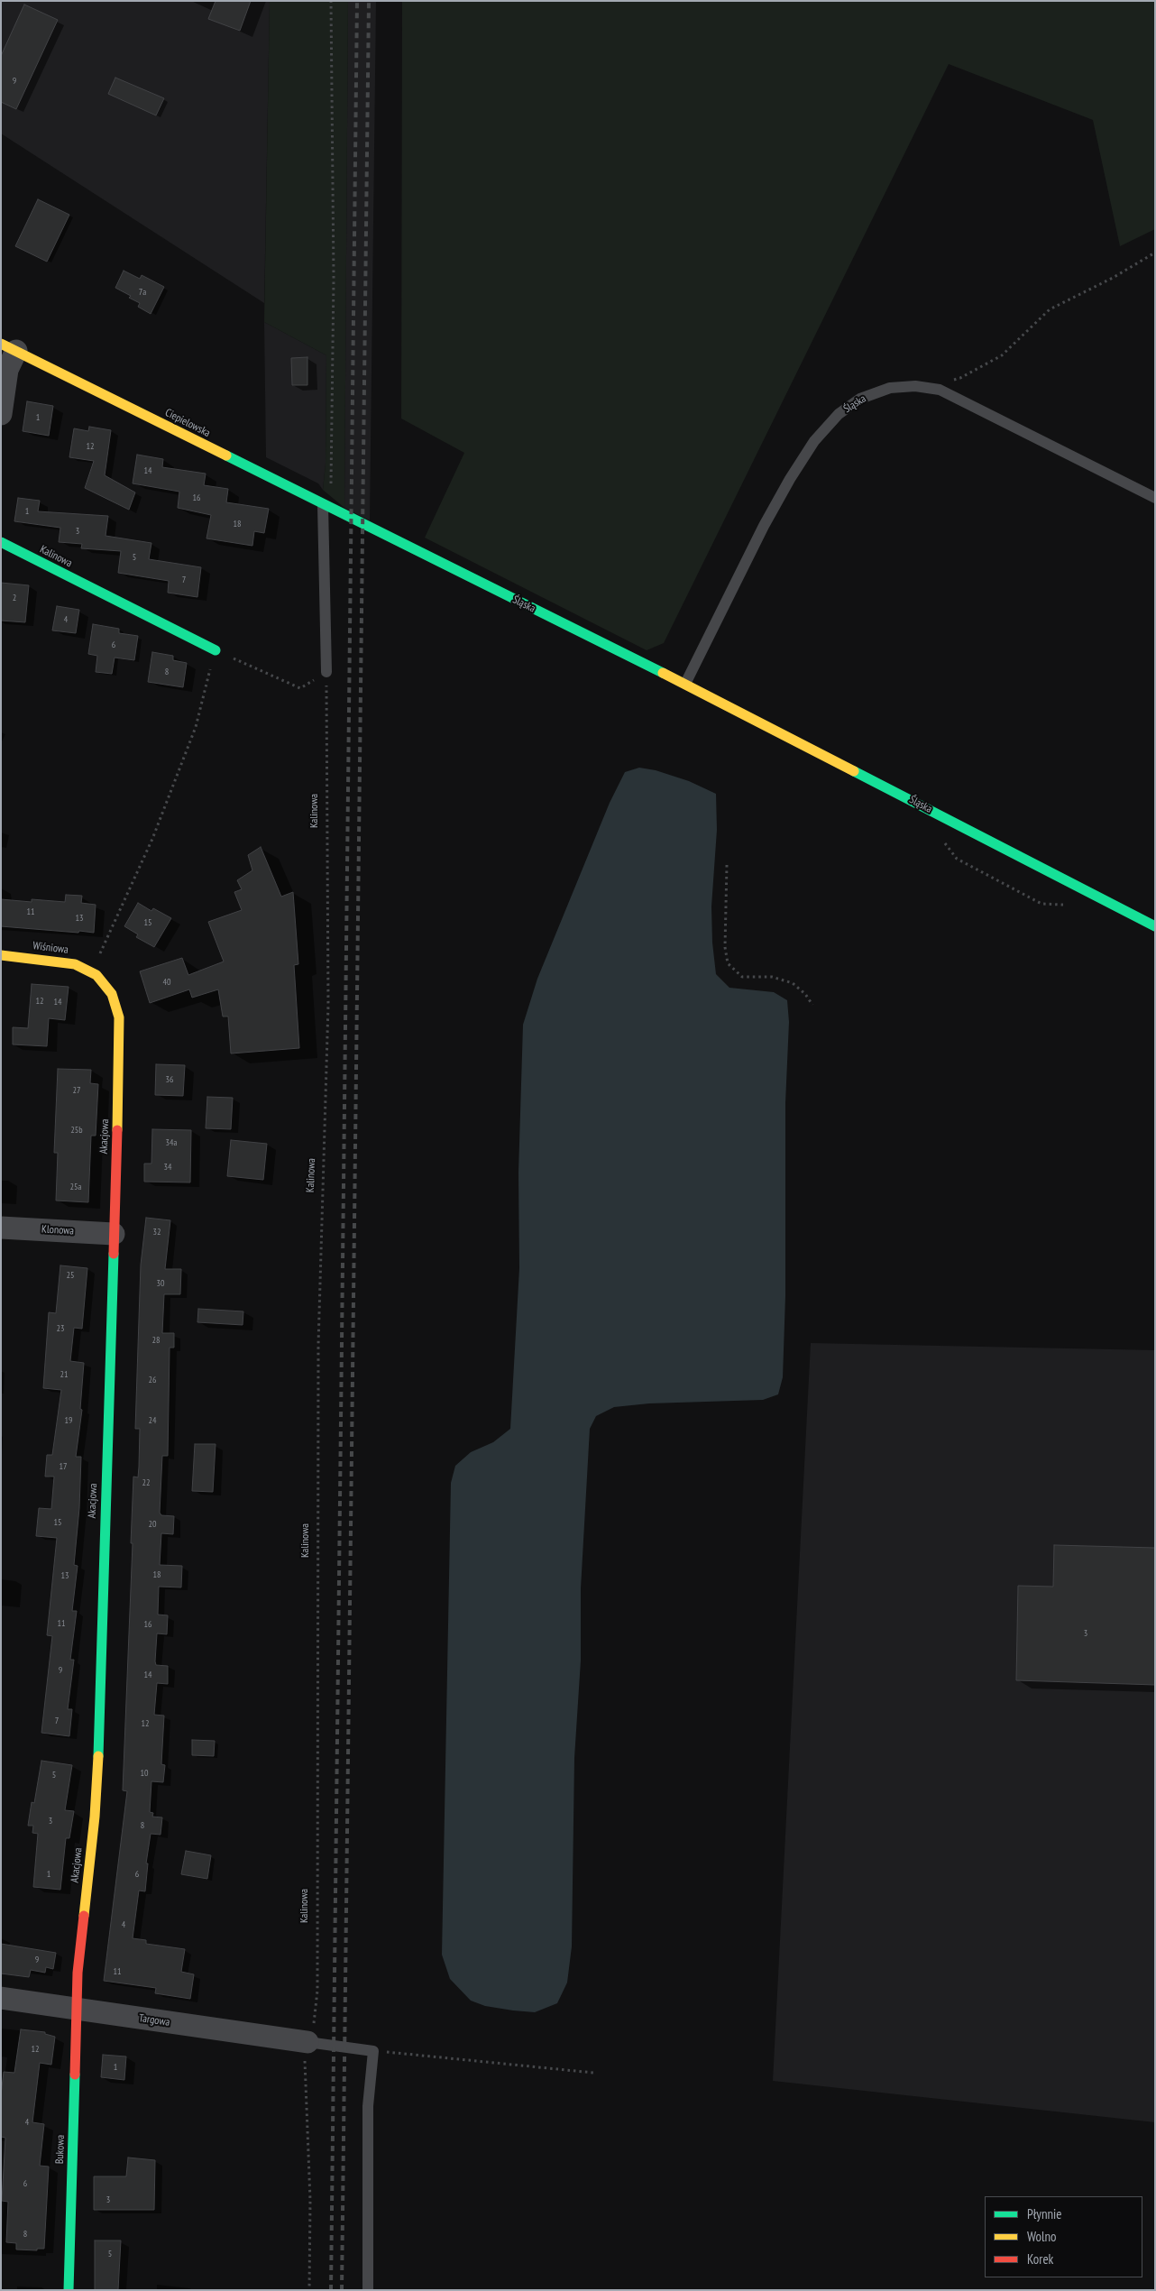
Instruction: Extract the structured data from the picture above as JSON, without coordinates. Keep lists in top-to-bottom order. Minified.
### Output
{"streets":{"street":["Śląska","Ciepielowska","Kalinowa","Wiśniowa","Akacjowa","Klonowa","Targowa","Bukowa"]},"crossings":[["Śląska","Ciepielowska"],["Kalinowa","Targowa"],["Wiśniowa","Akacjowa"],["Akacjowa","Klonowa"],["Akacjowa","Targowa"],["Akacjowa","Bukowa"],["Targowa","Bukowa"]],"house_numbers":["9","7a","1","12","14","16","1","18","3","5","7","2","4","6","8","11","13","15","40","12","14","36","27","25b","34a","34","25a","32","25","30","23","28","21","26","19","24","17","22","15","20","18","13","11","16","3","9","14","7","12","10","5","3","8","1","6","4","9","11","12","1","4","6","3","8","5"],"legend":["Płynnie","Wolno","Korek"]}
